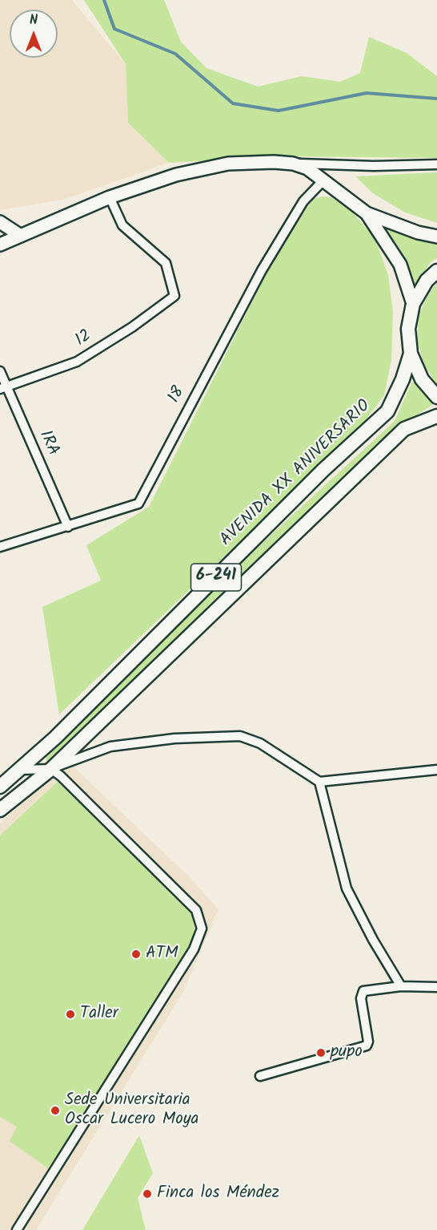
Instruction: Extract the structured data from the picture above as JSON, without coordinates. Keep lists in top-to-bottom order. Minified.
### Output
{"streets":{"main road":["AVENIDA XX ANIVERSARIO","6-241"],"street":["12","18","1RA"]},"crossings":[["12","1RA"],["18","1RA"],["AVENIDA XX ANIVERSARIO","6-241"]],"places":["ATM","Taller","pupo","Sede Universitaria Oscar Lucero Moya","Finca los Méndez"],"north":"top"}
